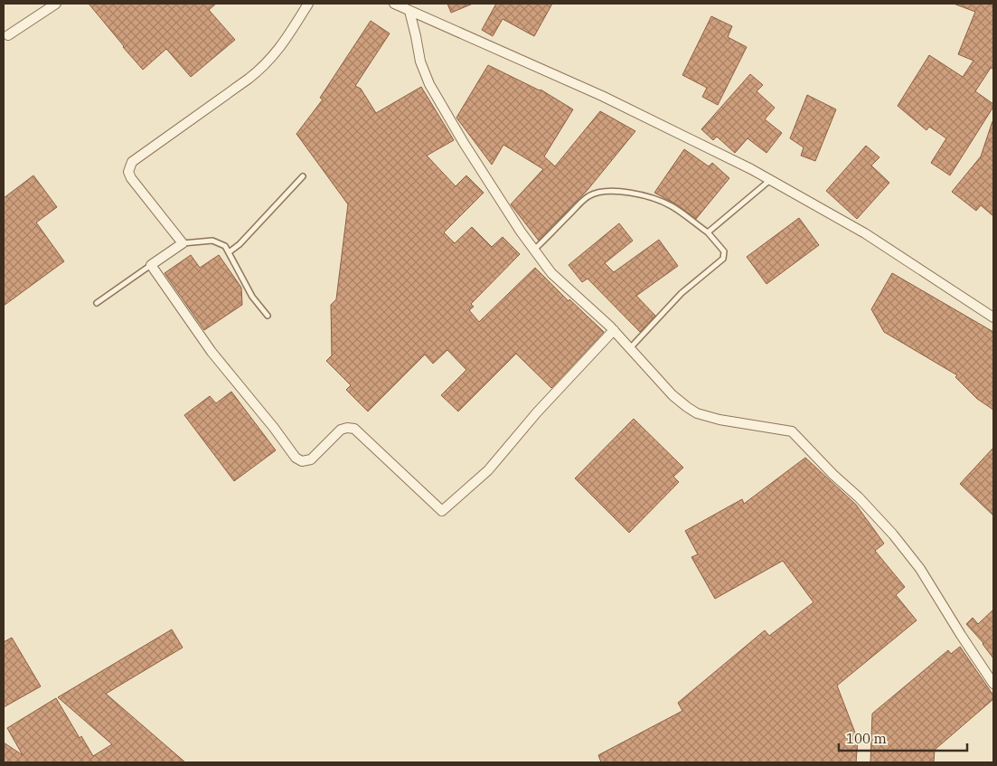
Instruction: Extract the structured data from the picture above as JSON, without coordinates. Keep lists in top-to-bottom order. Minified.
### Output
{"scale_bar":"100 m"}
